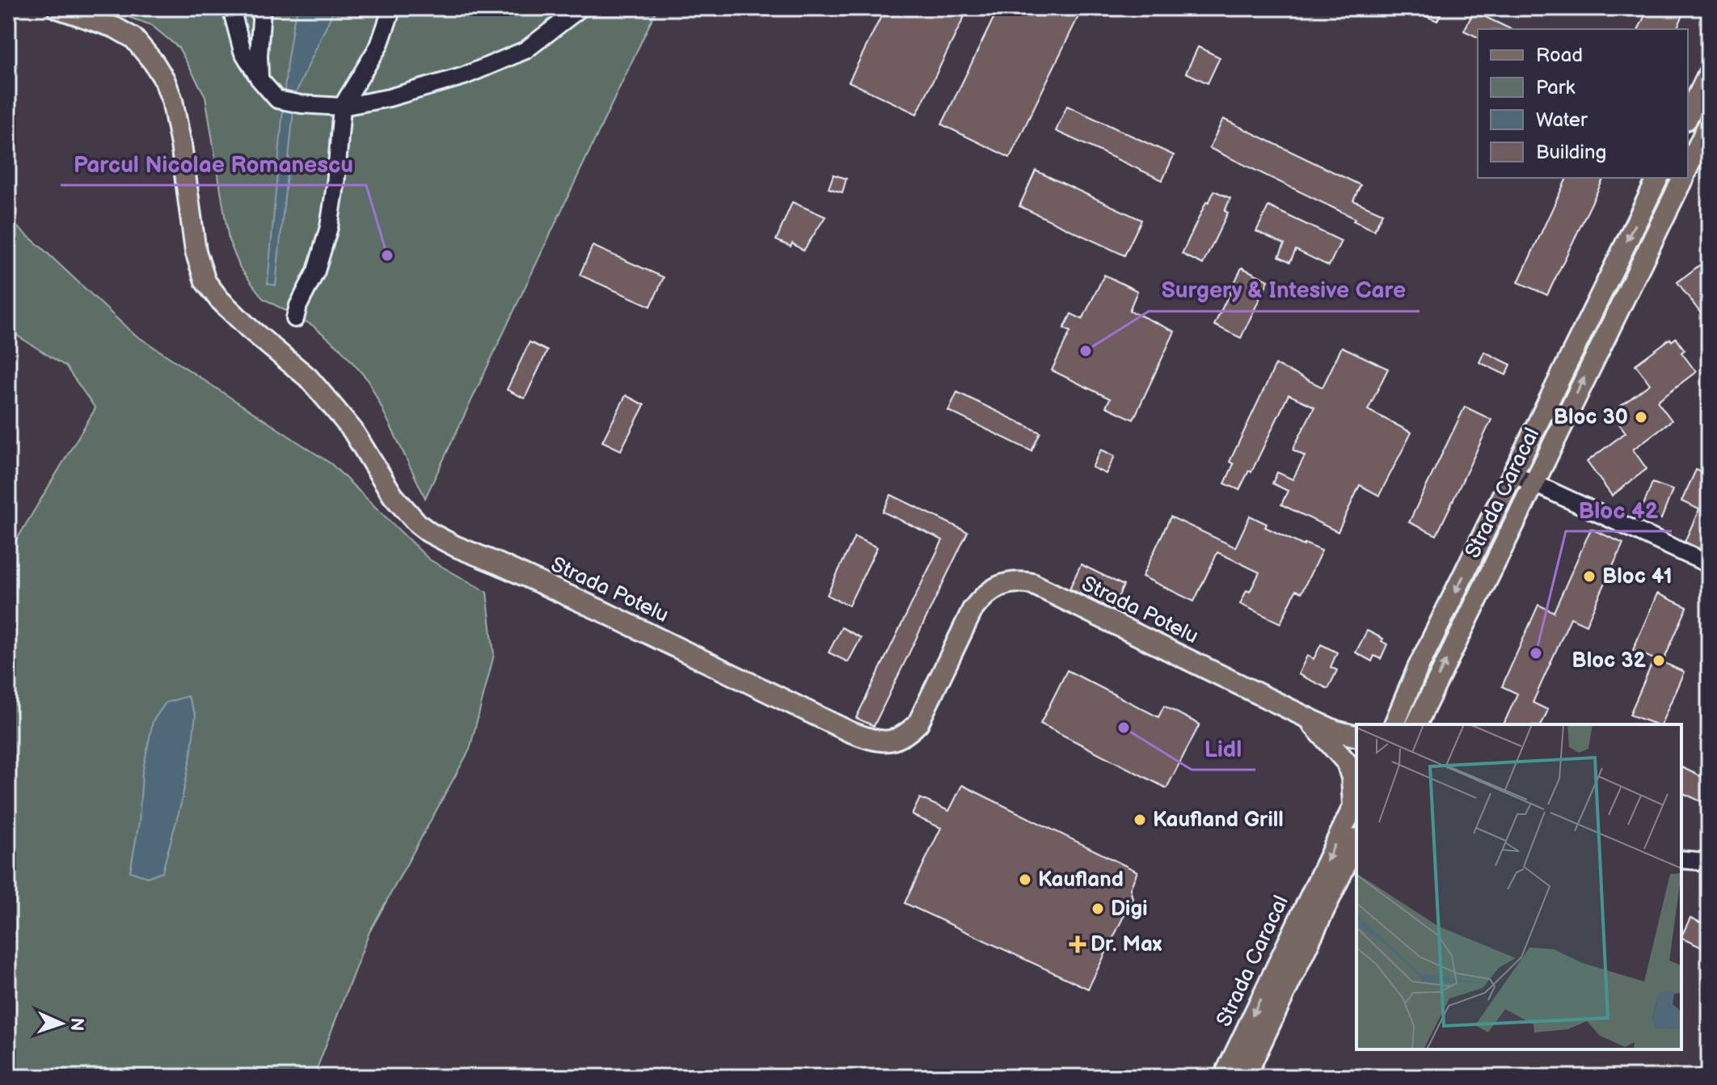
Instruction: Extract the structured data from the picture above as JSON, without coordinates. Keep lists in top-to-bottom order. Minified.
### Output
{"streets":{"main road":["Strada Caracal","Strada Potelu"]},"places":{"other":["Parcul Nicolae Romanescu","Surgery & Intesive Care","Bloc 30","Bloc 41","Bloc 42","Bloc 32","Lidl","Kaufland Grill","Kaufland","Digi"],"health":["Dr. Max"]},"legend":["Road","Park","Water","Building"],"north":"right"}
